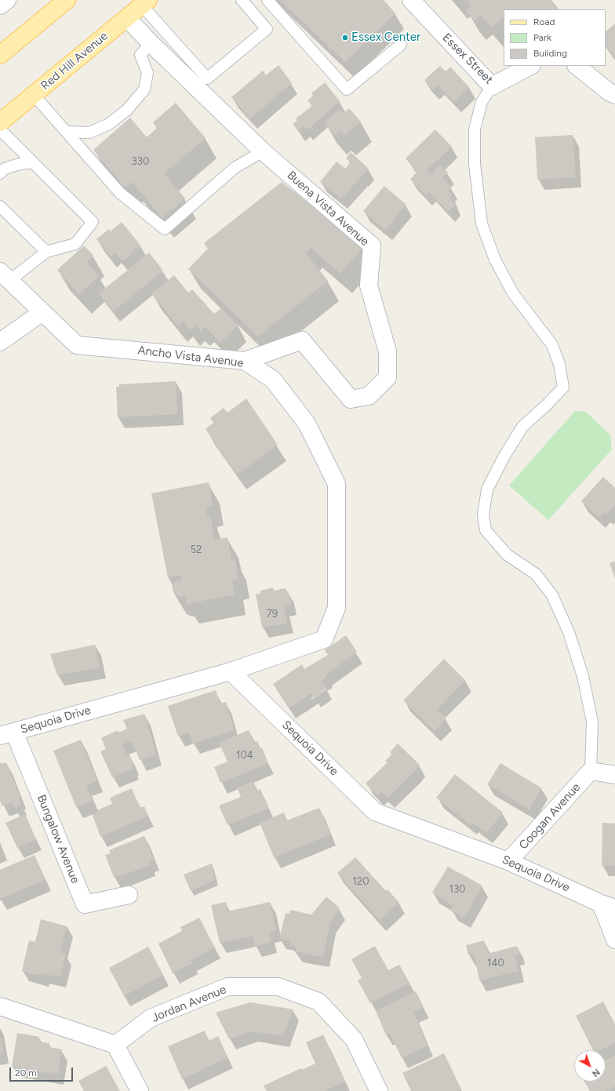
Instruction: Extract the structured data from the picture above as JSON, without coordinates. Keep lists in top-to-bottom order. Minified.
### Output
{"streets":{"main road":["Red Hill Avenue"],"street":["Essex Street","Buena Vista Avenue","Ancho Vista Avenue","Sequoia Drive","Coogan Avenue","Bungalow Avenue","Jordan Avenue"]},"crossings":[["Red Hill Avenue","Buena Vista Avenue"],["Buena Vista Avenue","Ancho Vista Avenue"],["Ancho Vista Avenue","Sequoia Drive"],["Sequoia Drive","Coogan Avenue"],["Sequoia Drive","Bungalow Avenue"]],"places":["Essex Center"],"house_numbers":["330","52","79","104","120","130","140"],"legend":["Road","Park","Building"],"scale_bar":"20 m","north":"bottom right"}
